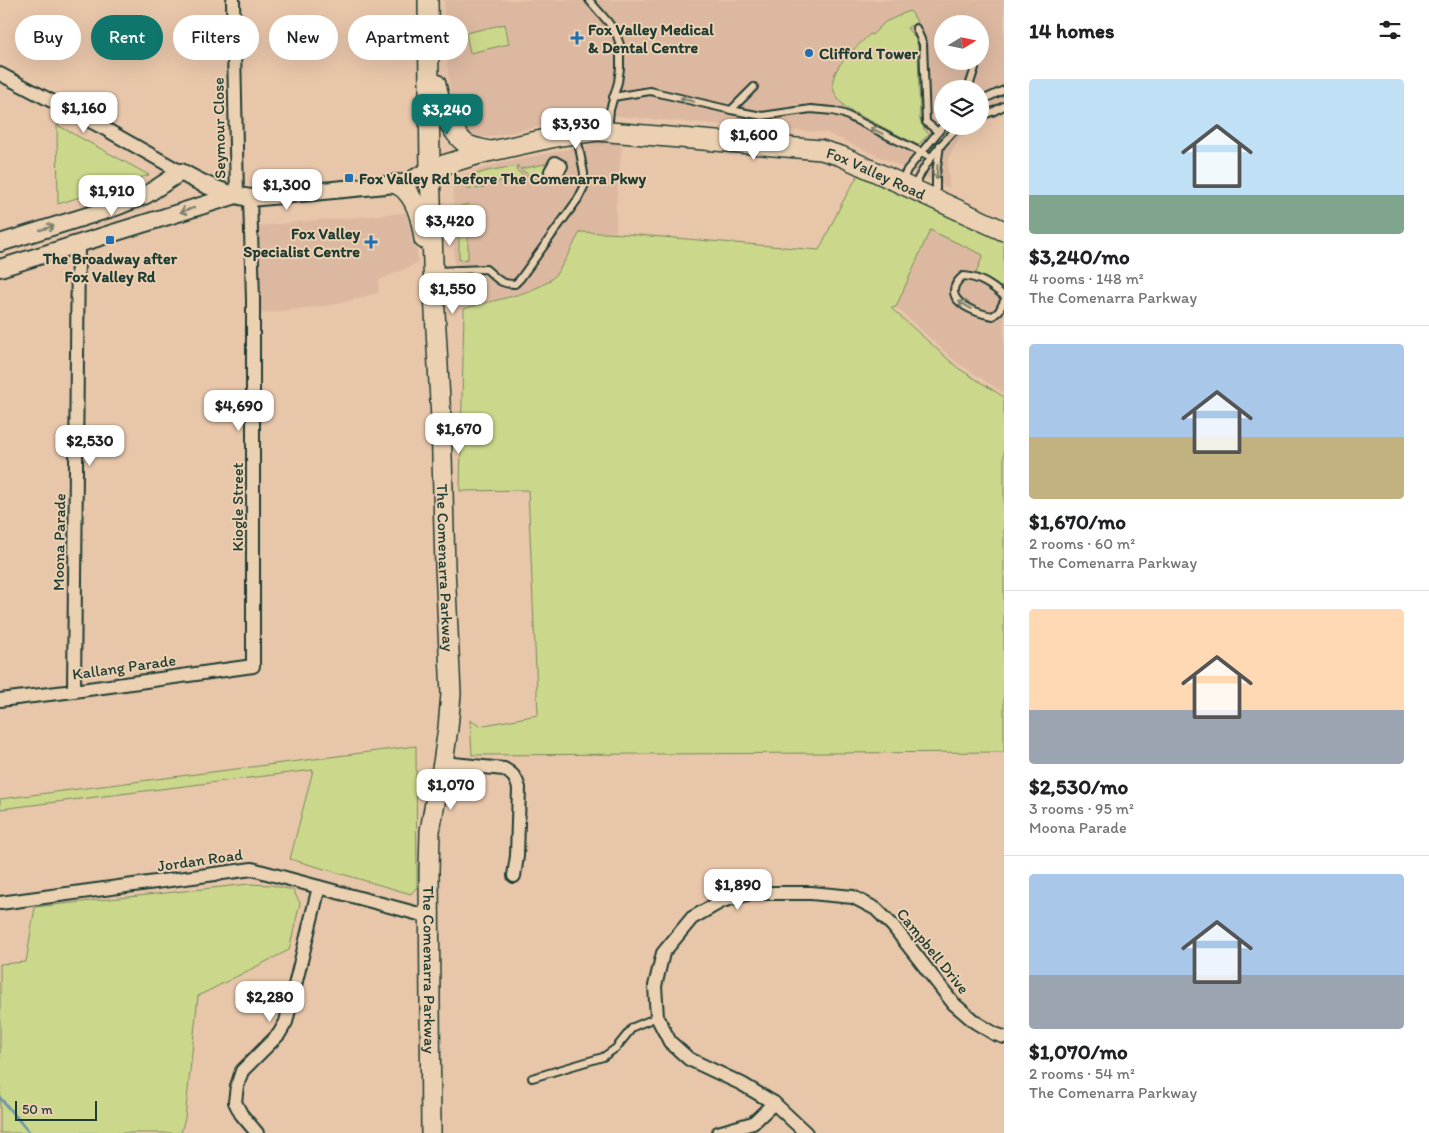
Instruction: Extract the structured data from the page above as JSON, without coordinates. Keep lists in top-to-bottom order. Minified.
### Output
{"streets":{"main road":["Fox Valley Road","The Comenarra Parkway"],"street":["Seymour Close","Kiogle Street","Moona Parade","Kallang Parade","Jordan Road","Campbell Drive"]},"crossings":[["Seymour Close","Fox Valley Road"],["Seymour Close","Kiogle Street"],["Fox Valley Road","Kiogle Street"],["Fox Valley Road","The Comenarra Parkway"],["Kiogle Street","Kallang Parade"],["Moona Parade","Kallang Parade"],["The Comenarra Parkway","Jordan Road"]],"places":{"health":["Fox Valley Medical & Dental Centre","Fox Valley Specialist Centre"],"other":["Clifford Tower"],"transit":["Fox Valley Rd before The Comenarra Pkwy","The Broadway after Fox Valley Rd"]},"scale_bar":"50 m","north":"right","page":{"heading":"14 homes","chip":["Buy","Rent","Filters","New","Apartment"],"list":[{"name":"$3,240/mo","note":"4 rooms · 148 m² · The Comenarra Parkway"},{"name":"$1,670/mo","note":"2 rooms · 60 m² · The Comenarra Parkway"},{"name":"$2,530/mo","note":"3 rooms · 95 m² · Moona Parade"},{"name":"$1,070/mo","note":"2 rooms · 54 m² · The Comenarra Parkway"}],"price":["$1,160","$3,240","$3,930","$1,600","$1,300","$1,910","$3,420","$1,550","$4,690","$1,670","$2,530","$1,070","$1,890","$2,280"],"scale":"50 m"}}
